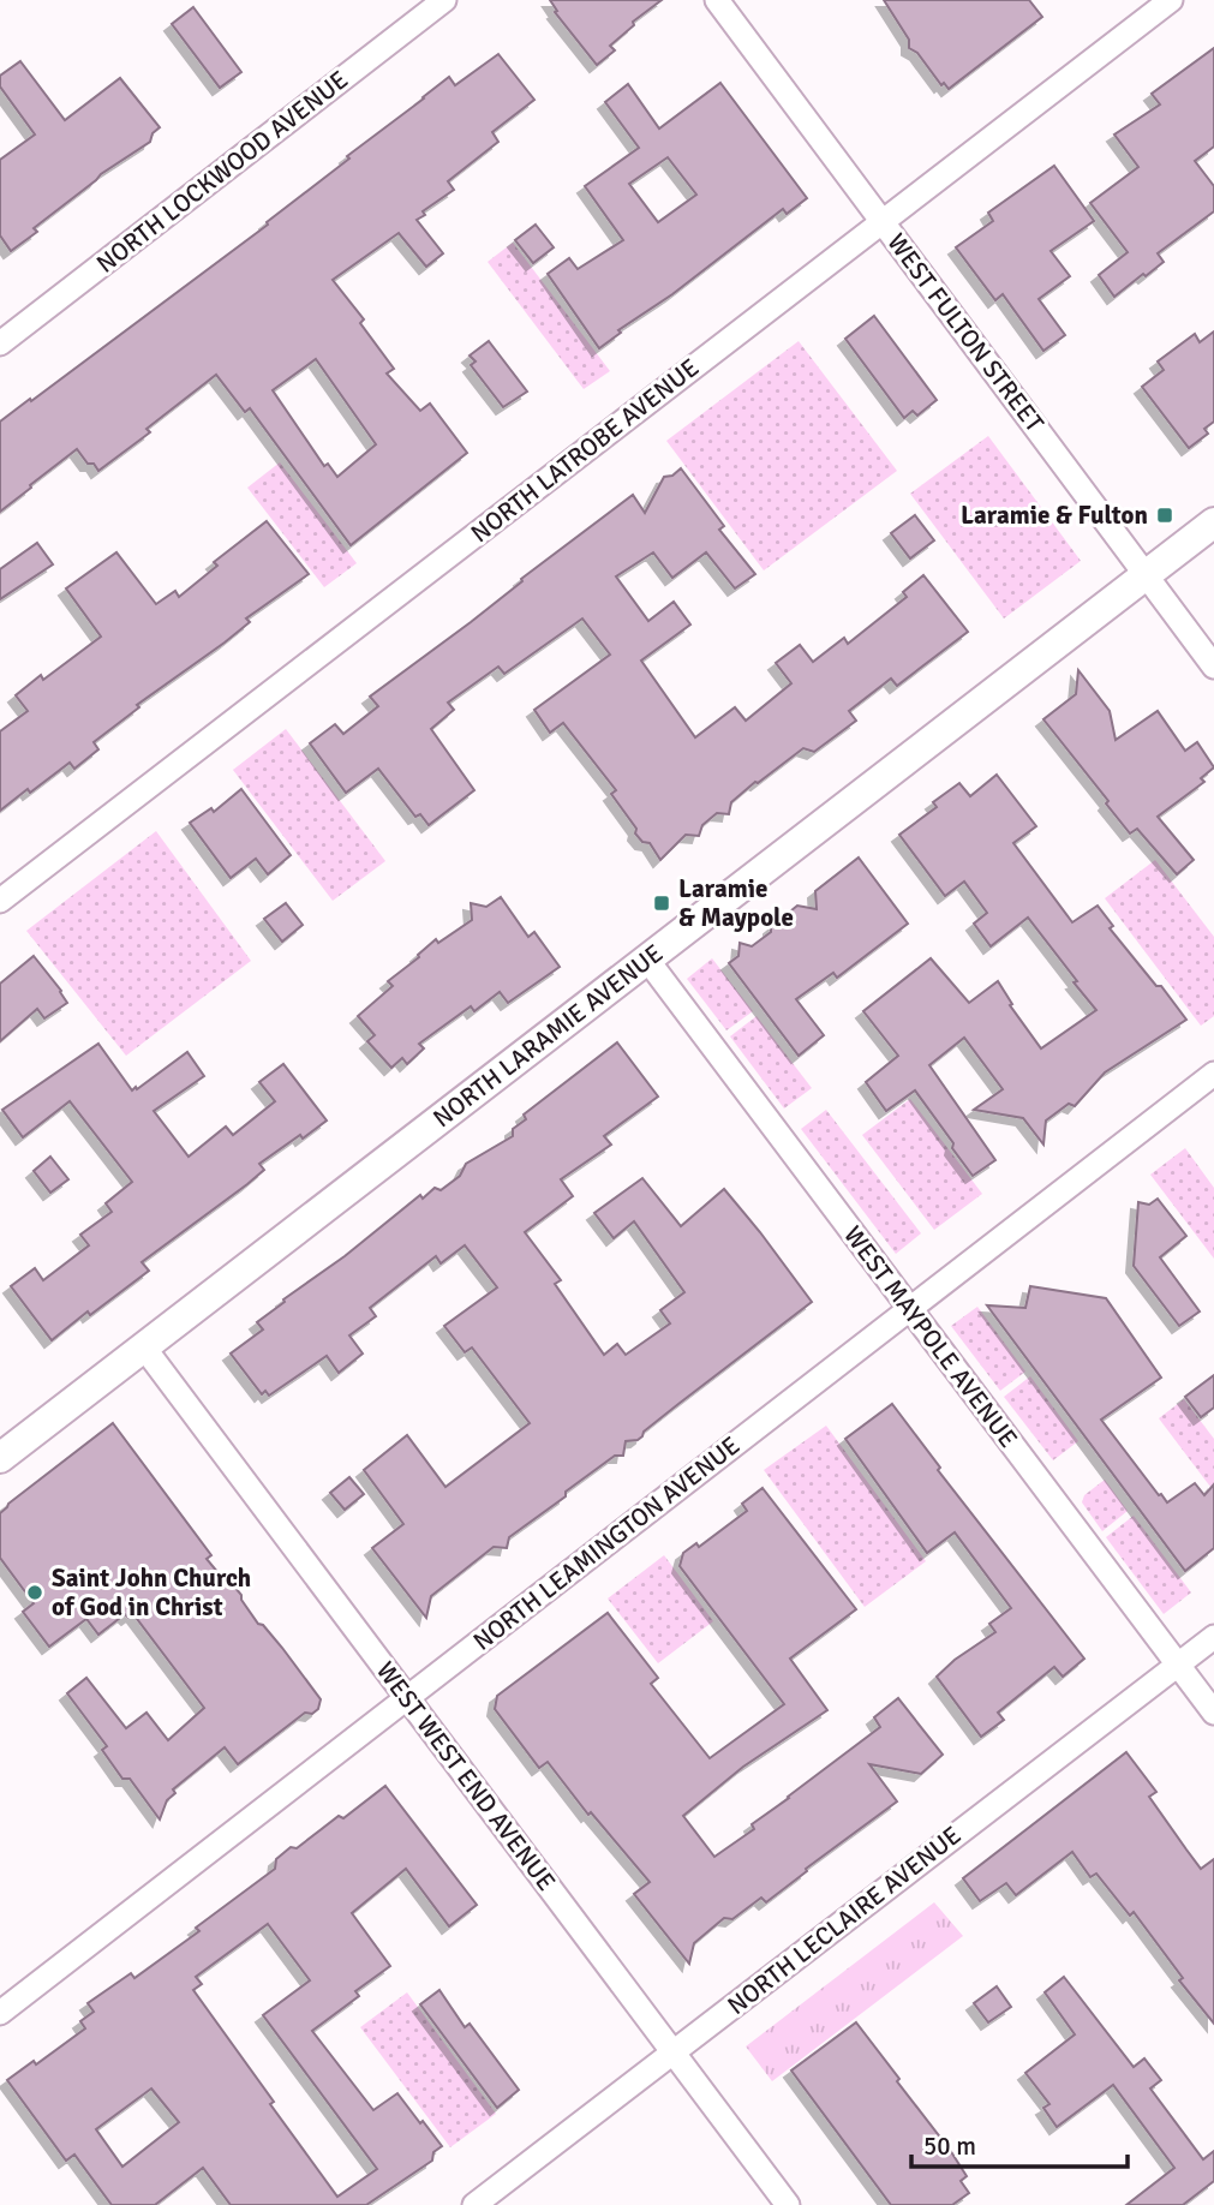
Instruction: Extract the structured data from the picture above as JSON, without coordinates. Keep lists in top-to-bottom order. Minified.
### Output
{"streets":{"street":["NORTH LOCKWOOD AVENUE","WEST FULTON STREET","NORTH LATROBE AVENUE","NORTH LARAMIE AVENUE","WEST MAYPOLE AVENUE","NORTH LEAMINGTON AVENUE","WEST WEST END AVENUE","NORTH LECLAIRE AVENUE"]},"crossings":[["WEST FULTON STREET","NORTH LATROBE AVENUE"],["WEST FULTON STREET","NORTH LARAMIE AVENUE"],["NORTH LARAMIE AVENUE","WEST MAYPOLE AVENUE"],["NORTH LARAMIE AVENUE","WEST WEST END AVENUE"],["WEST MAYPOLE AVENUE","NORTH LEAMINGTON AVENUE"],["WEST MAYPOLE AVENUE","NORTH LECLAIRE AVENUE"],["NORTH LEAMINGTON AVENUE","WEST WEST END AVENUE"],["WEST WEST END AVENUE","NORTH LECLAIRE AVENUE"]],"places":{"transit":["Laramie & Fulton","Laramie & Maypole"],"other":["Saint John Church of God in Christ"]},"scale_bar":"50 m"}
